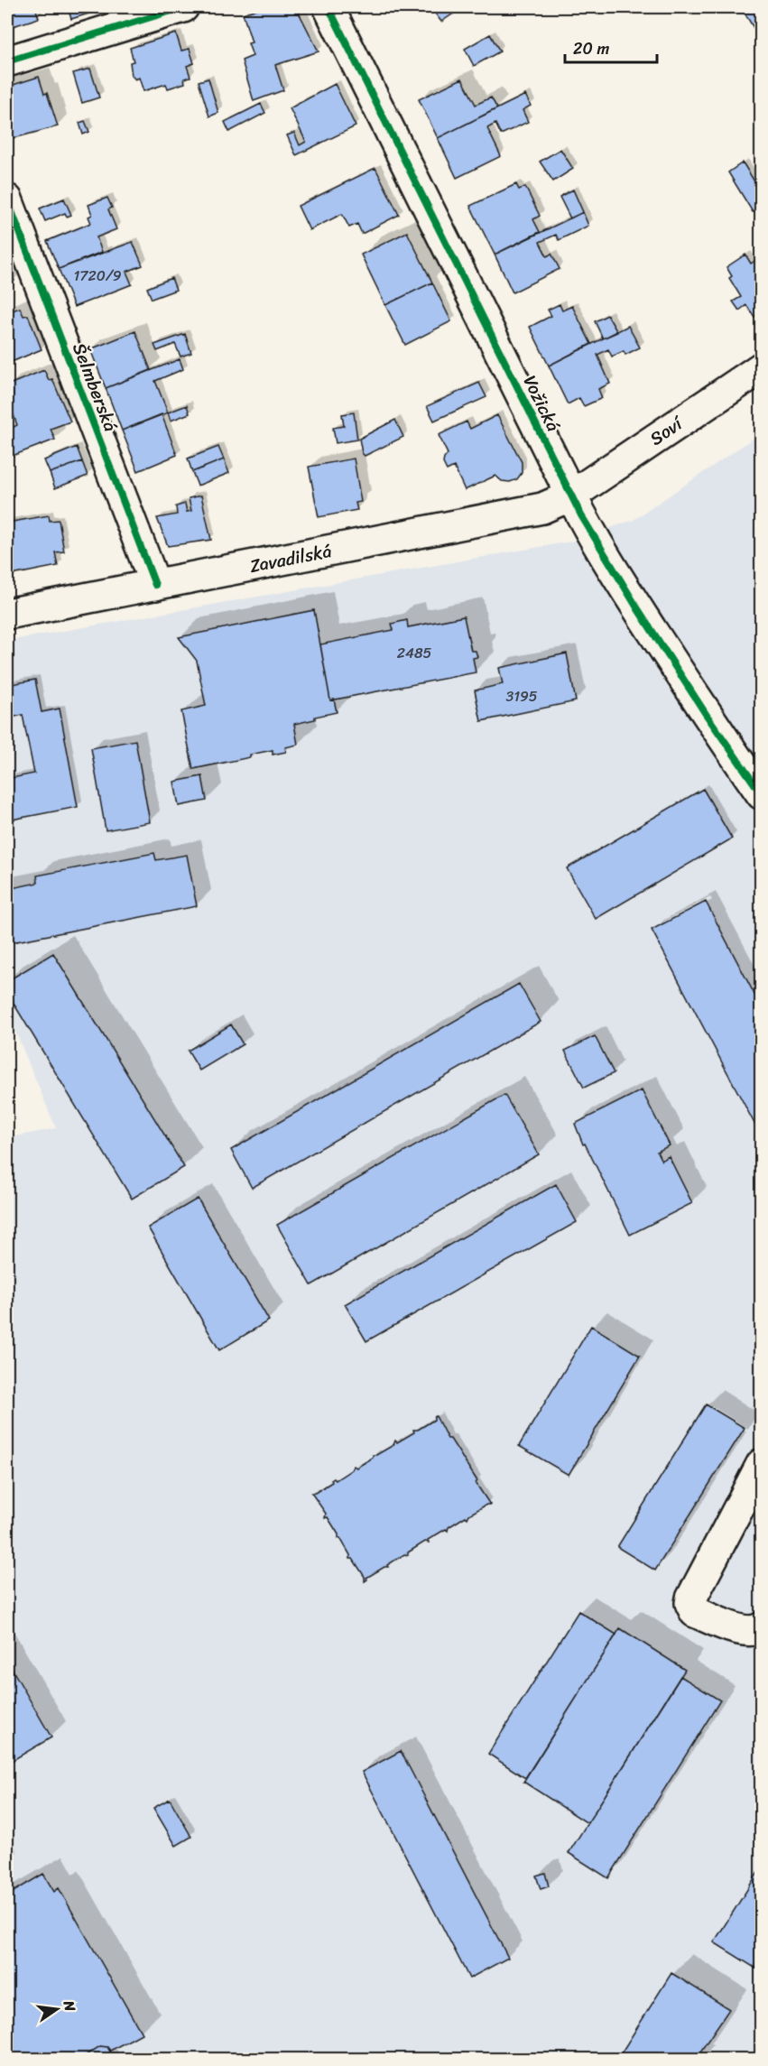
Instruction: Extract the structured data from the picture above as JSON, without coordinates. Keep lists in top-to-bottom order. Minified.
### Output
{"streets":{"main road":["Šelmberská","Vožická","Soví","Zavadilská"]},"crossings":[["Šelmberská","Zavadilská"],["Vožická","Soví"],["Vožická","Zavadilská"],["Soví","Zavadilská"]],"house_numbers":["1720/9","2485","3195"],"scale_bar":"20 m","north":"right"}
